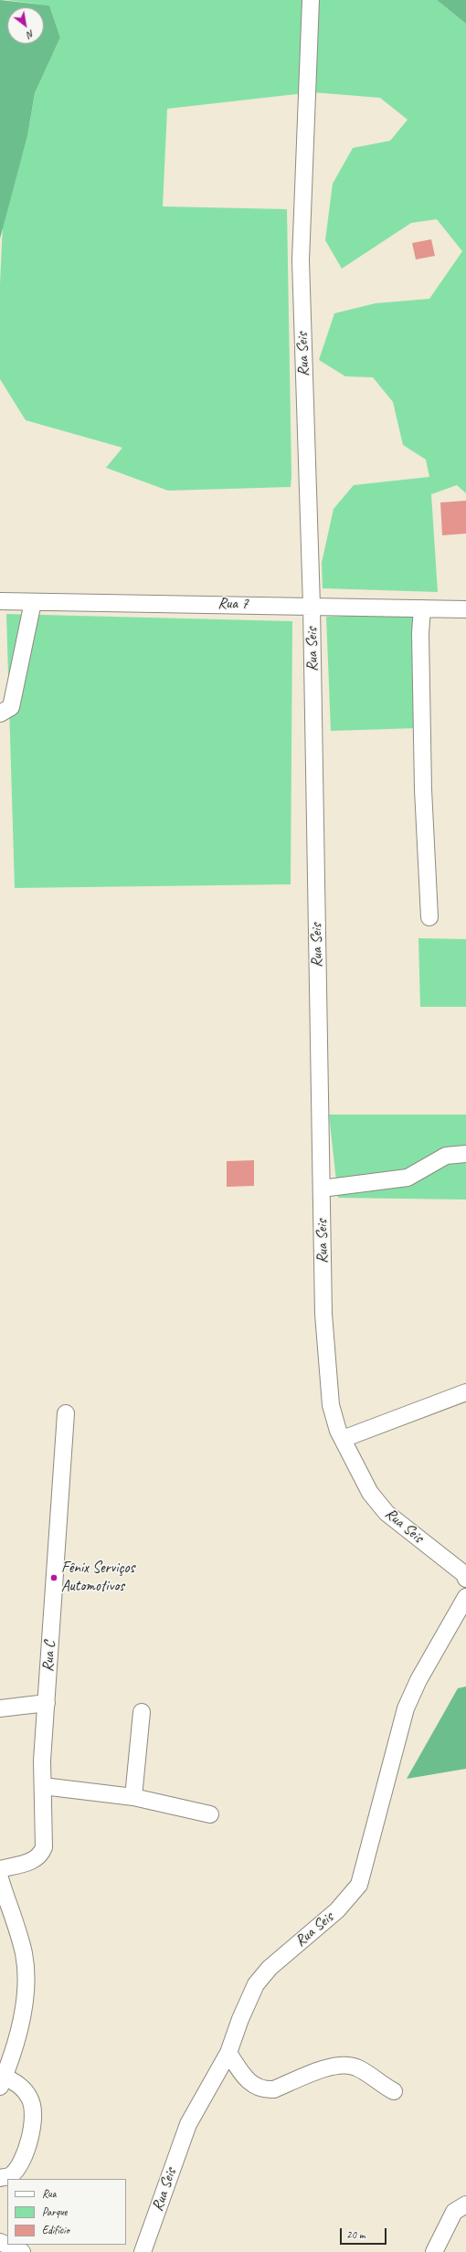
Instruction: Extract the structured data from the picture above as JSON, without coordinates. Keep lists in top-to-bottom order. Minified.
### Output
{"streets":{"street":["Rua Seis","Rua 7","Rua C"]},"crossings":[["Rua Seis","Rua 7"]],"places":["Fênix Serviços Automotivos"],"legend":["Rua","Parque","Edifício"],"scale_bar":"20 m","north":"bottom right"}
